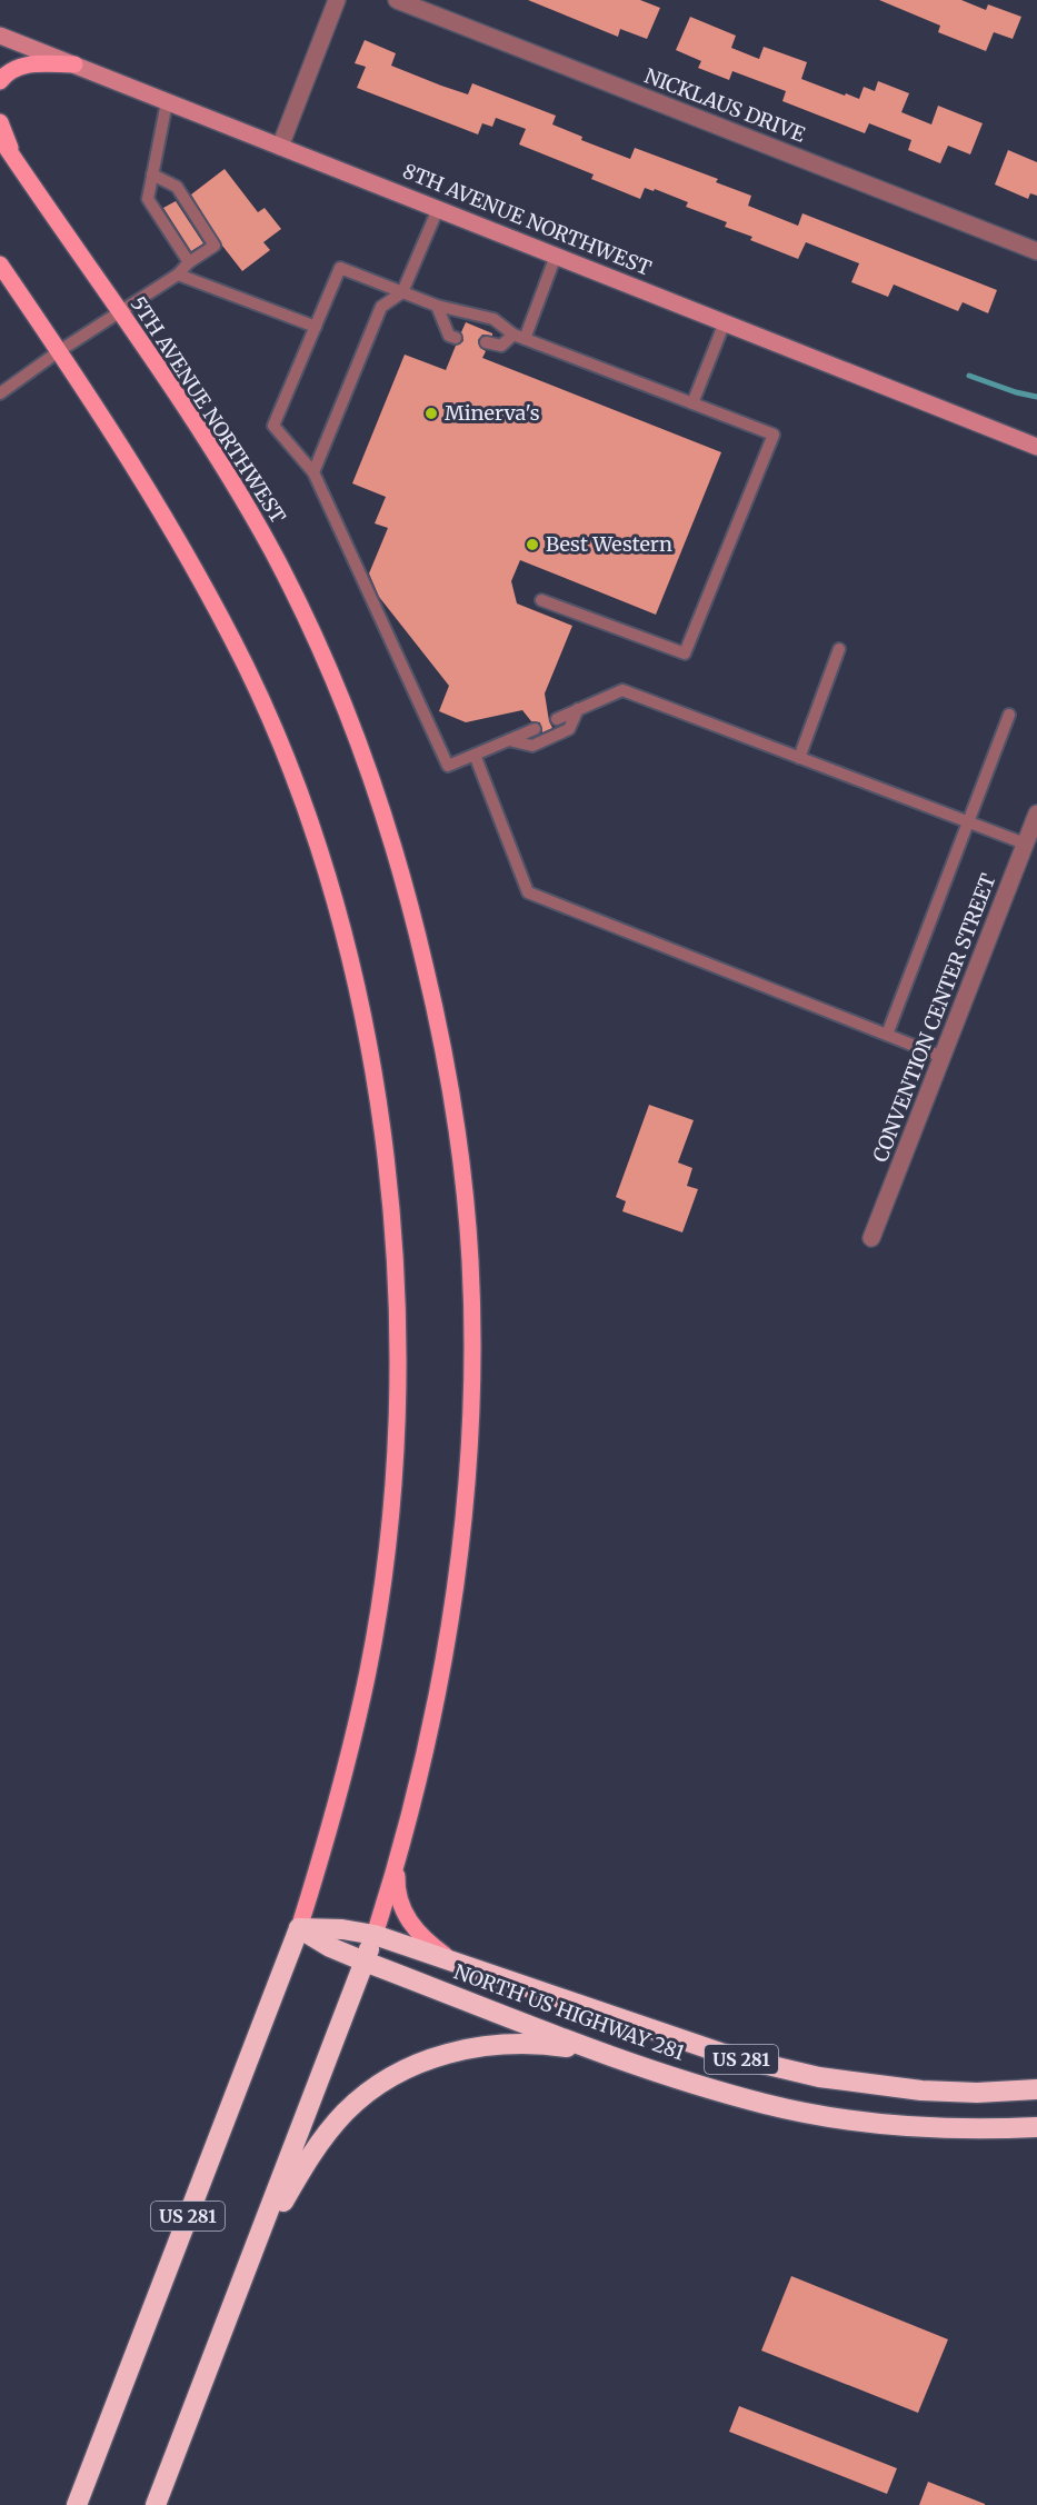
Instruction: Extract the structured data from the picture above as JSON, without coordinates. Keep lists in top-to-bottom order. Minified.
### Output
{"streets":{"highway":["NORTH US HIGHWAY 281","US 281"],"main road":["8TH AVENUE NORTHWEST","5TH AVENUE NORTHWEST"],"street":["NICKLAUS DRIVE","CONVENTION CENTER STREET"]},"crossings":[["5TH AVENUE NORTHWEST","NORTH US HIGHWAY 281"],["5TH AVENUE NORTHWEST","US 281"],["NORTH US HIGHWAY 281","US 281"]],"places":["Minerva's","Best Western"]}
